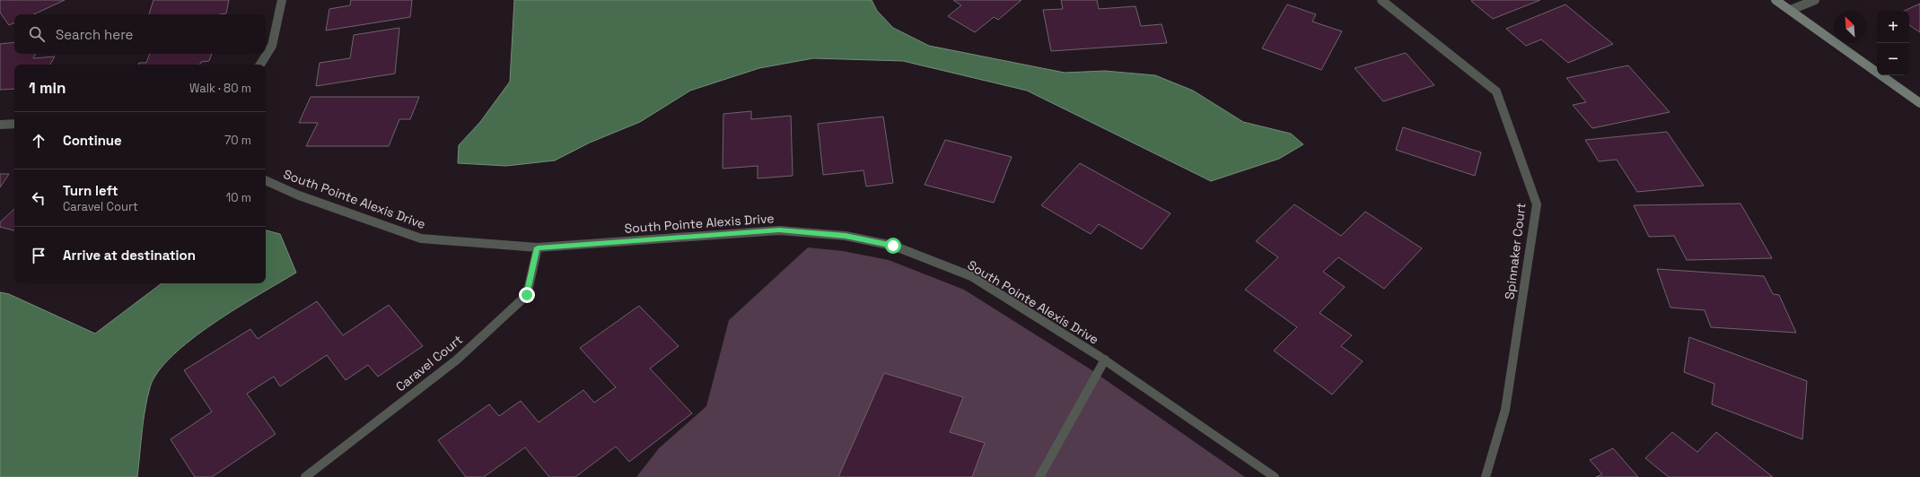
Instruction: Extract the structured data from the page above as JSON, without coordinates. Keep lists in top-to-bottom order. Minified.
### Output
{"streets":{"street":["South Pointe Alexis Drive","Spinnaker Court","Caravel Court"]},"crossings":[["South Pointe Alexis Drive","Caravel Court"]],"north":"top left","page":{"map_buttons":["+","−"],"search":"Search here","heading":["1 min","Walk · 80 m"],"list":[["Continue","70 m"],["Turn left","Caravel Court","10 m"],"Arrive at destination"]}}
